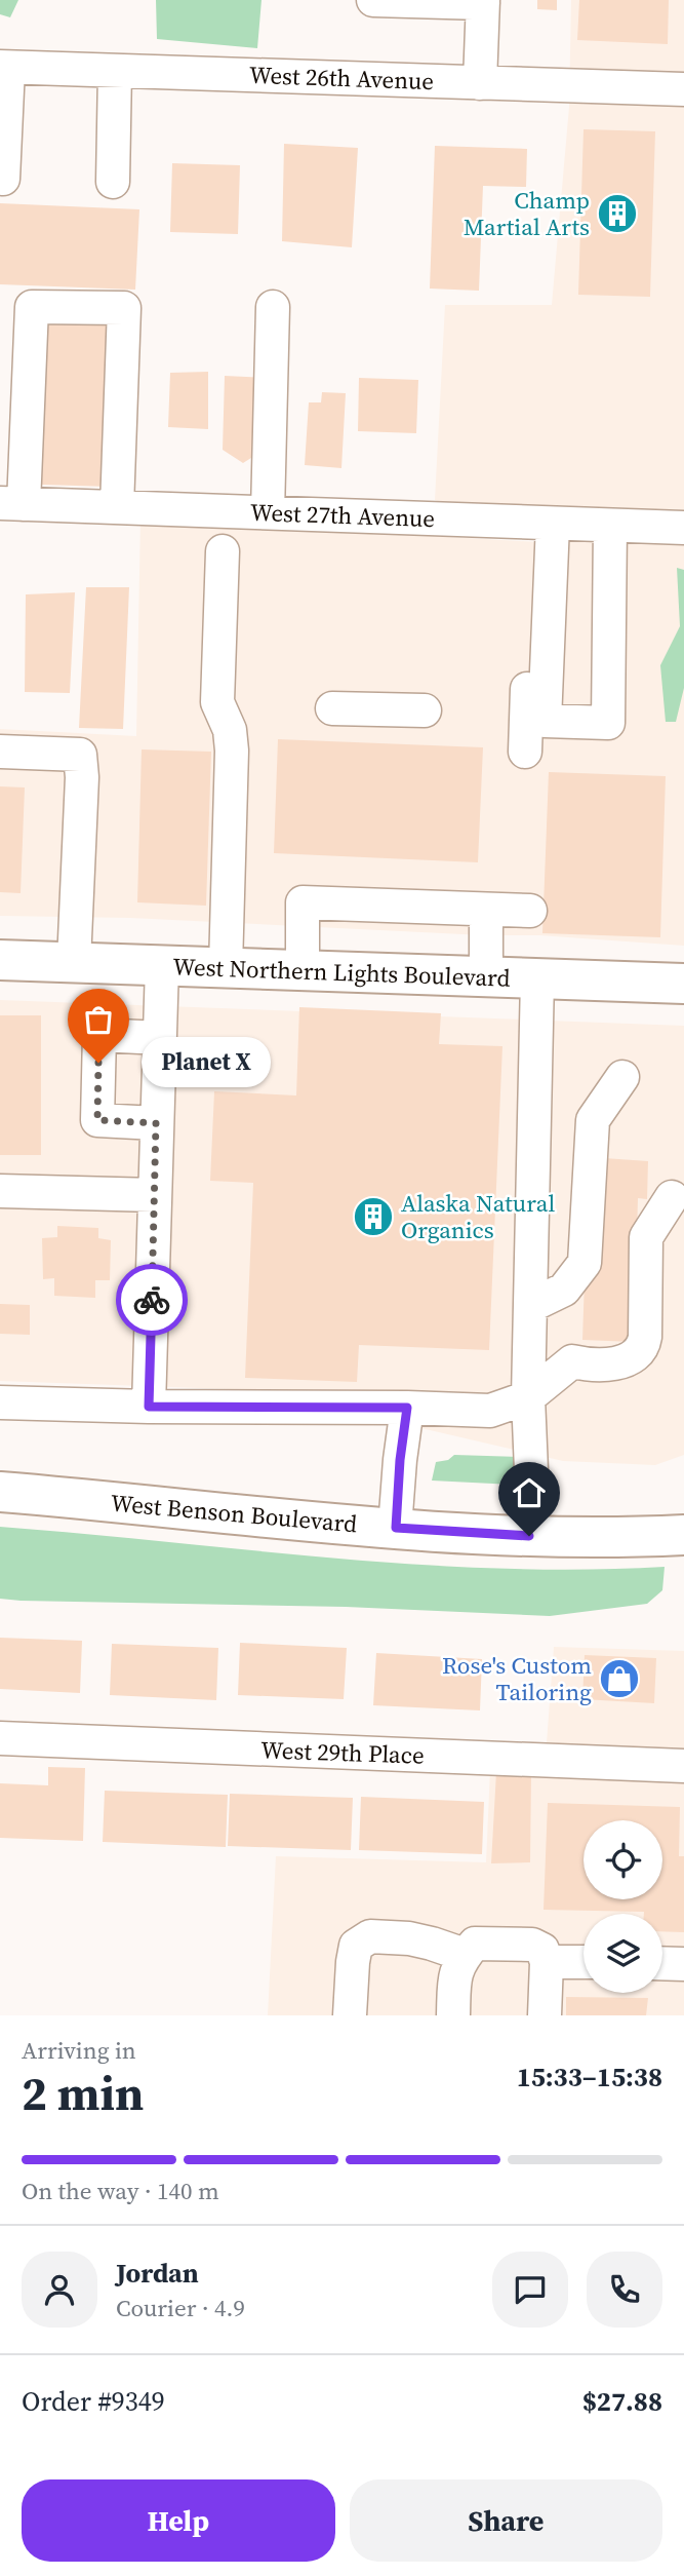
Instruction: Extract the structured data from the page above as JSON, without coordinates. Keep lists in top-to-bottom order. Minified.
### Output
{"streets":{"main road":["West Northern Lights Boulevard","West Benson Boulevard"],"street":["West 26th Avenue","West 27th Avenue","West 29th Place"]},"places":{"building":["Champ Martial Arts","Alaska Natural Organics"],"other":["Planet X"],"shop":["Rose's Custom Tailoring"]},"page":{"bubble":"Planet X","heading":["2 min","Arriving in","15:33–15:38"],"panel":["Jordan","Courier · 4.9","Order #9349","$27.88"],"bar":"On the way · 140 m","buttons":["Help","Share"]}}
